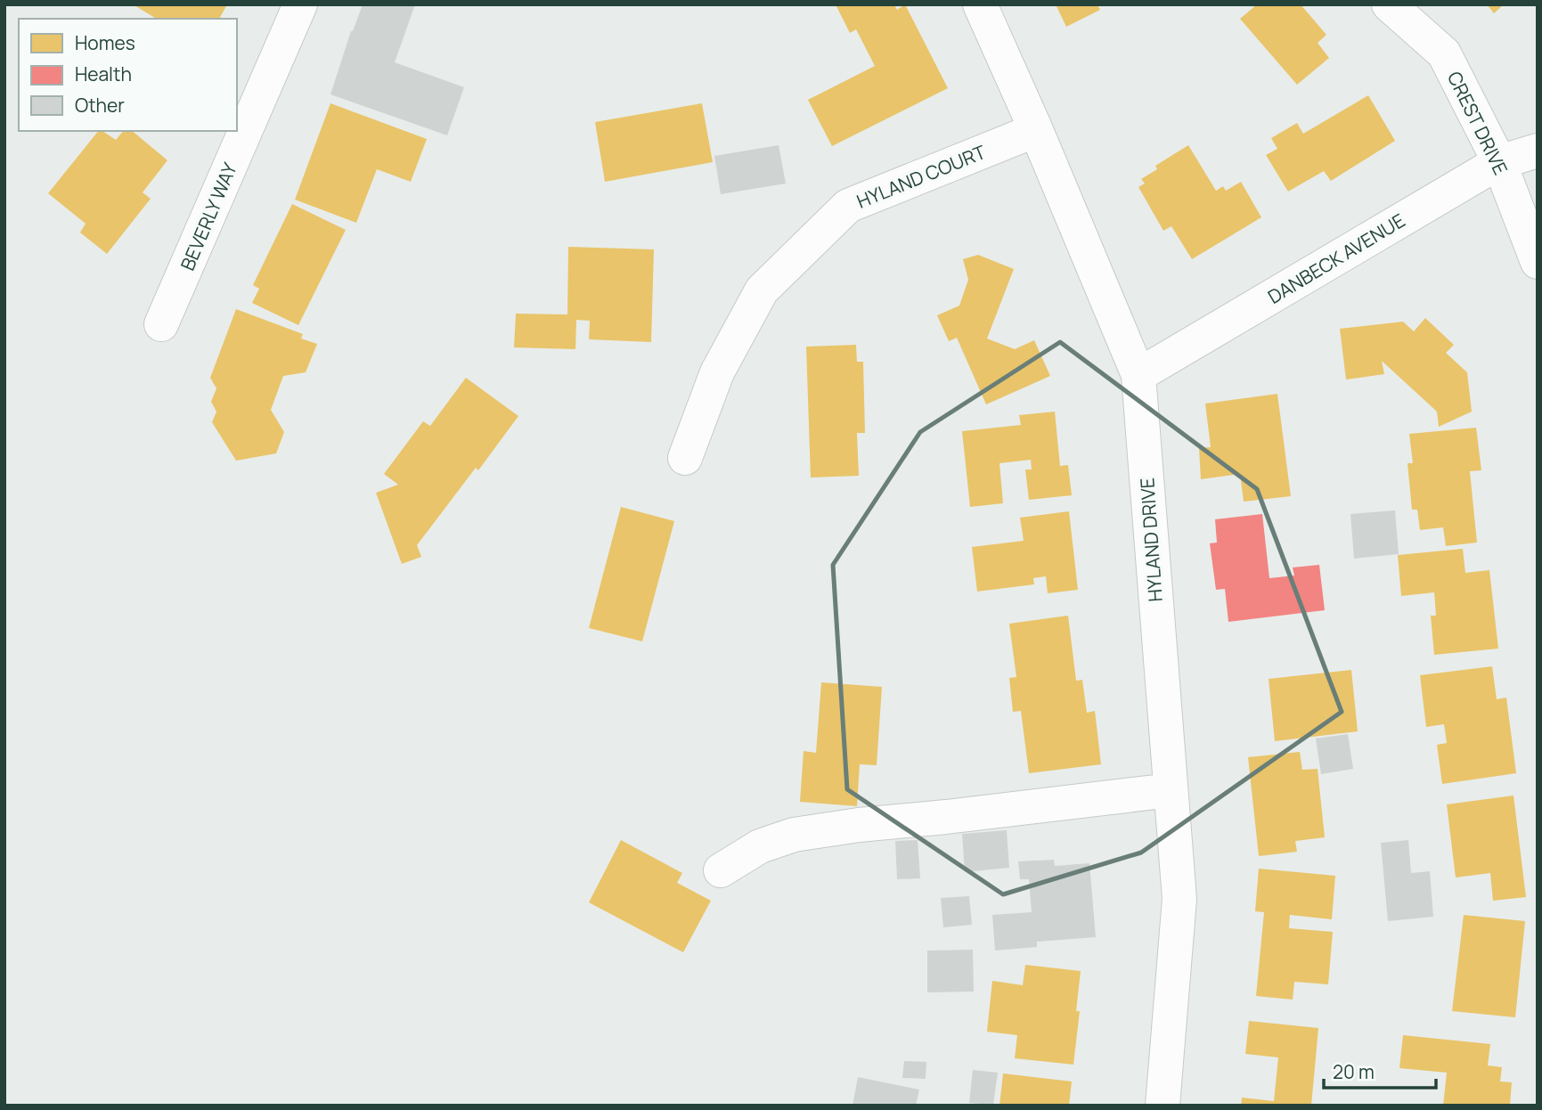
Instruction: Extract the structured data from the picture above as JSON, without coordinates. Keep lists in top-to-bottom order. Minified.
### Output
{"streets":{"street":["CREST DRIVE","HYLAND COURT","BEVERLY WAY","DANBECK AVENUE","HYLAND DRIVE"]},"crossings":[["CREST DRIVE","DANBECK AVENUE"],["HYLAND COURT","HYLAND DRIVE"],["DANBECK AVENUE","HYLAND DRIVE"]],"legend":["Homes","Health","Other"],"scale_bar":"20 m"}
